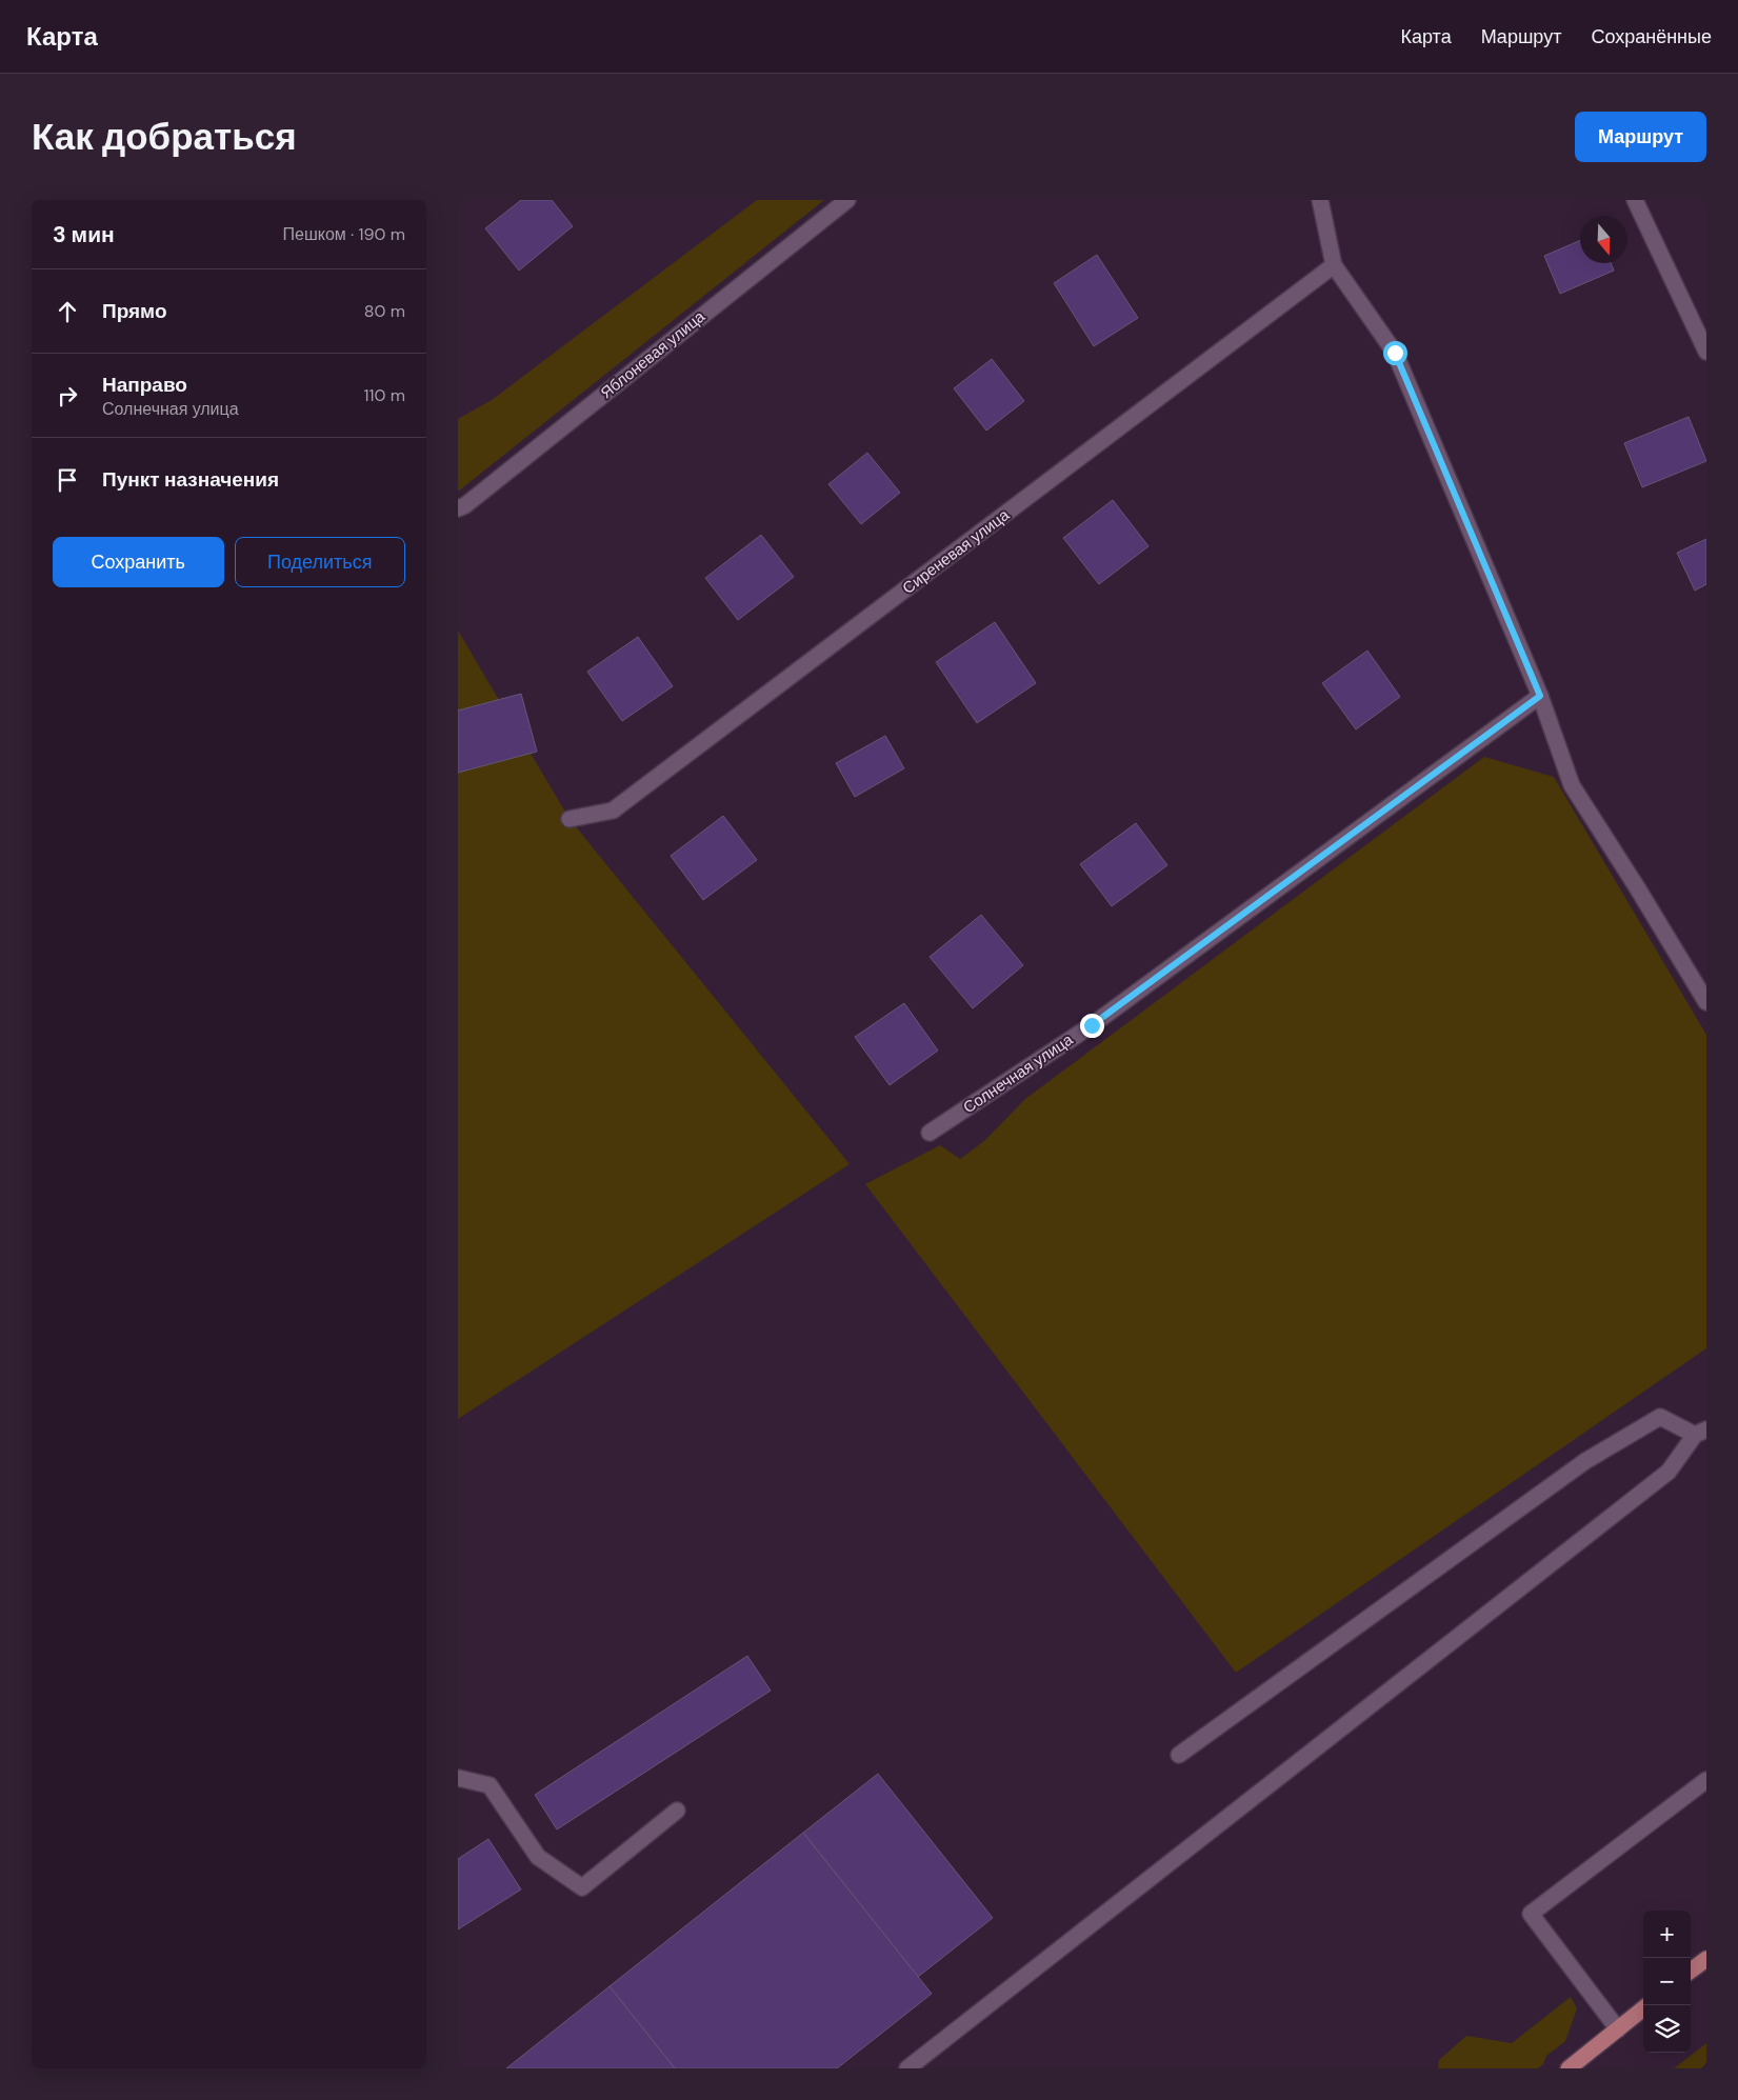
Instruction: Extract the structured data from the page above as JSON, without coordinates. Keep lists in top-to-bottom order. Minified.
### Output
{"streets":{"street":["Яблоневая улица","Сиреневая улица","Солнечная улица"]},"north":"bottom","page":{"header":"Карта","nav":["Карта","Маршрут","Сохранённые"],"buttons":["Маршрут",["Сохранить","Поделиться"]],"title":"Как добраться","heading":["3 мин","Пешком · 190 m"],"list":[["Прямо","80 m"],["Направо","Солнечная улица","110 m"],"Пункт назначения"],"map_buttons":["+","−"]}}
